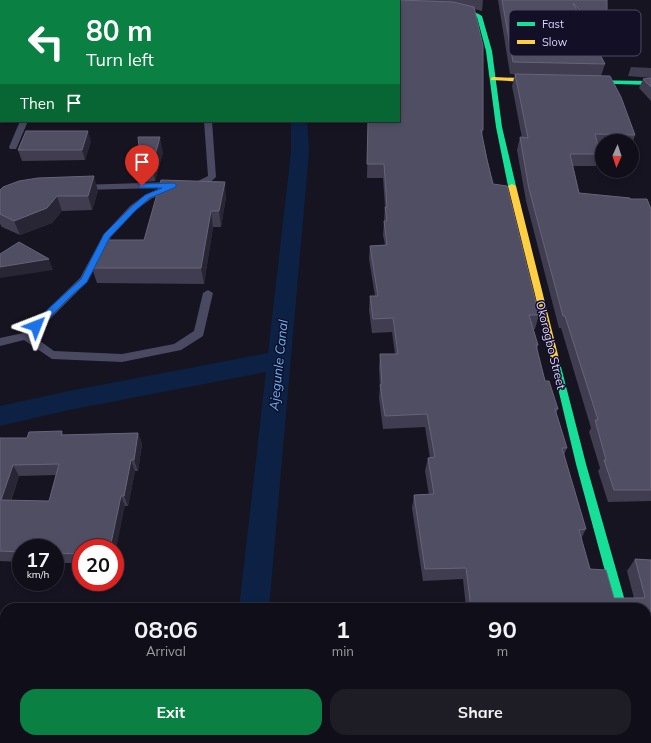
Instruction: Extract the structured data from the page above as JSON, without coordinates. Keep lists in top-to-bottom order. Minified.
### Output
{"streets":{"street":["Okorogbo Street"]},"water":["Ajegunle Canal"],"legend":["Fast","Slow"],"north":"bottom","page":{"turn":["80 m","Turn left"],"then":"Then","speed":"17 km/h","limit":"20","eta":["08:06","Arrival","1","min","90","m"],"buttons":["Exit","Share"]}}
